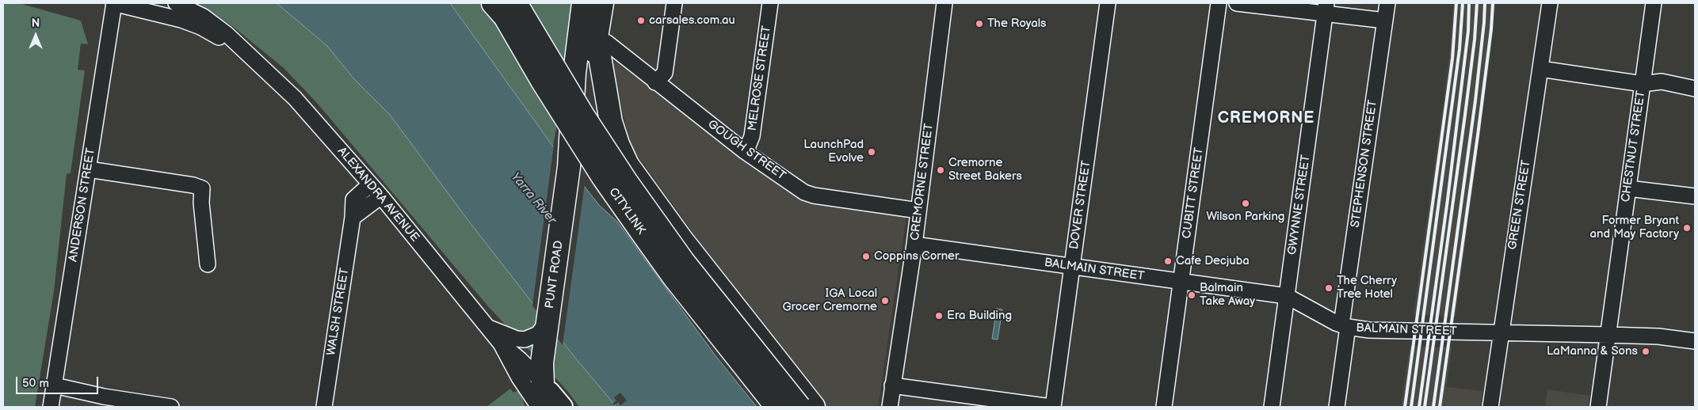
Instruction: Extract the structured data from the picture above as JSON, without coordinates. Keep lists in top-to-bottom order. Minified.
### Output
{"streets":{"highway":["CITYLINK","PUNT ROAD"],"street":["MELROSE STREET","CHESTNUT STREET","GOUGH STREET","STEPHENSON STREET","CREMORNE STREET","CUBITT STREET","ALEXANDRA AVENUE","ANDERSON STREET","DOVER STREET","GWYNNE STREET","GREEN STREET","BALMAIN STREET","WALSH STREET"]},"crossings":[["MELROSE STREET","GOUGH STREET"],["CHESTNUT STREET","BALMAIN STREET"],["GOUGH STREET","CREMORNE STREET"],["GOUGH STREET","PUNT ROAD"],["STEPHENSON STREET","BALMAIN STREET"],["CREMORNE STREET","BALMAIN STREET"],["CUBITT STREET","BALMAIN STREET"],["ALEXANDRA AVENUE","ANDERSON STREET"],["ALEXANDRA AVENUE","PUNT ROAD"],["ALEXANDRA AVENUE","WALSH STREET"],["DOVER STREET","BALMAIN STREET"],["GWYNNE STREET","BALMAIN STREET"],["GREEN STREET","BALMAIN STREET"]],"districts":["CREMORNE"],"water":["Yarra River"],"places":["carsales.com.au","The Royals","LaunchPad Evolve","Cremorne Street Bakers","Wilson Parking","Former Bryant and May Factory","Coppins Corner","Cafe Decjuba","The Cherry Tree Hotel","Balmain Take Away","IGA Local Grocer Cremorne","Era Building","LaManna & Sons"],"scale_bar":"50 m","north":"top"}
